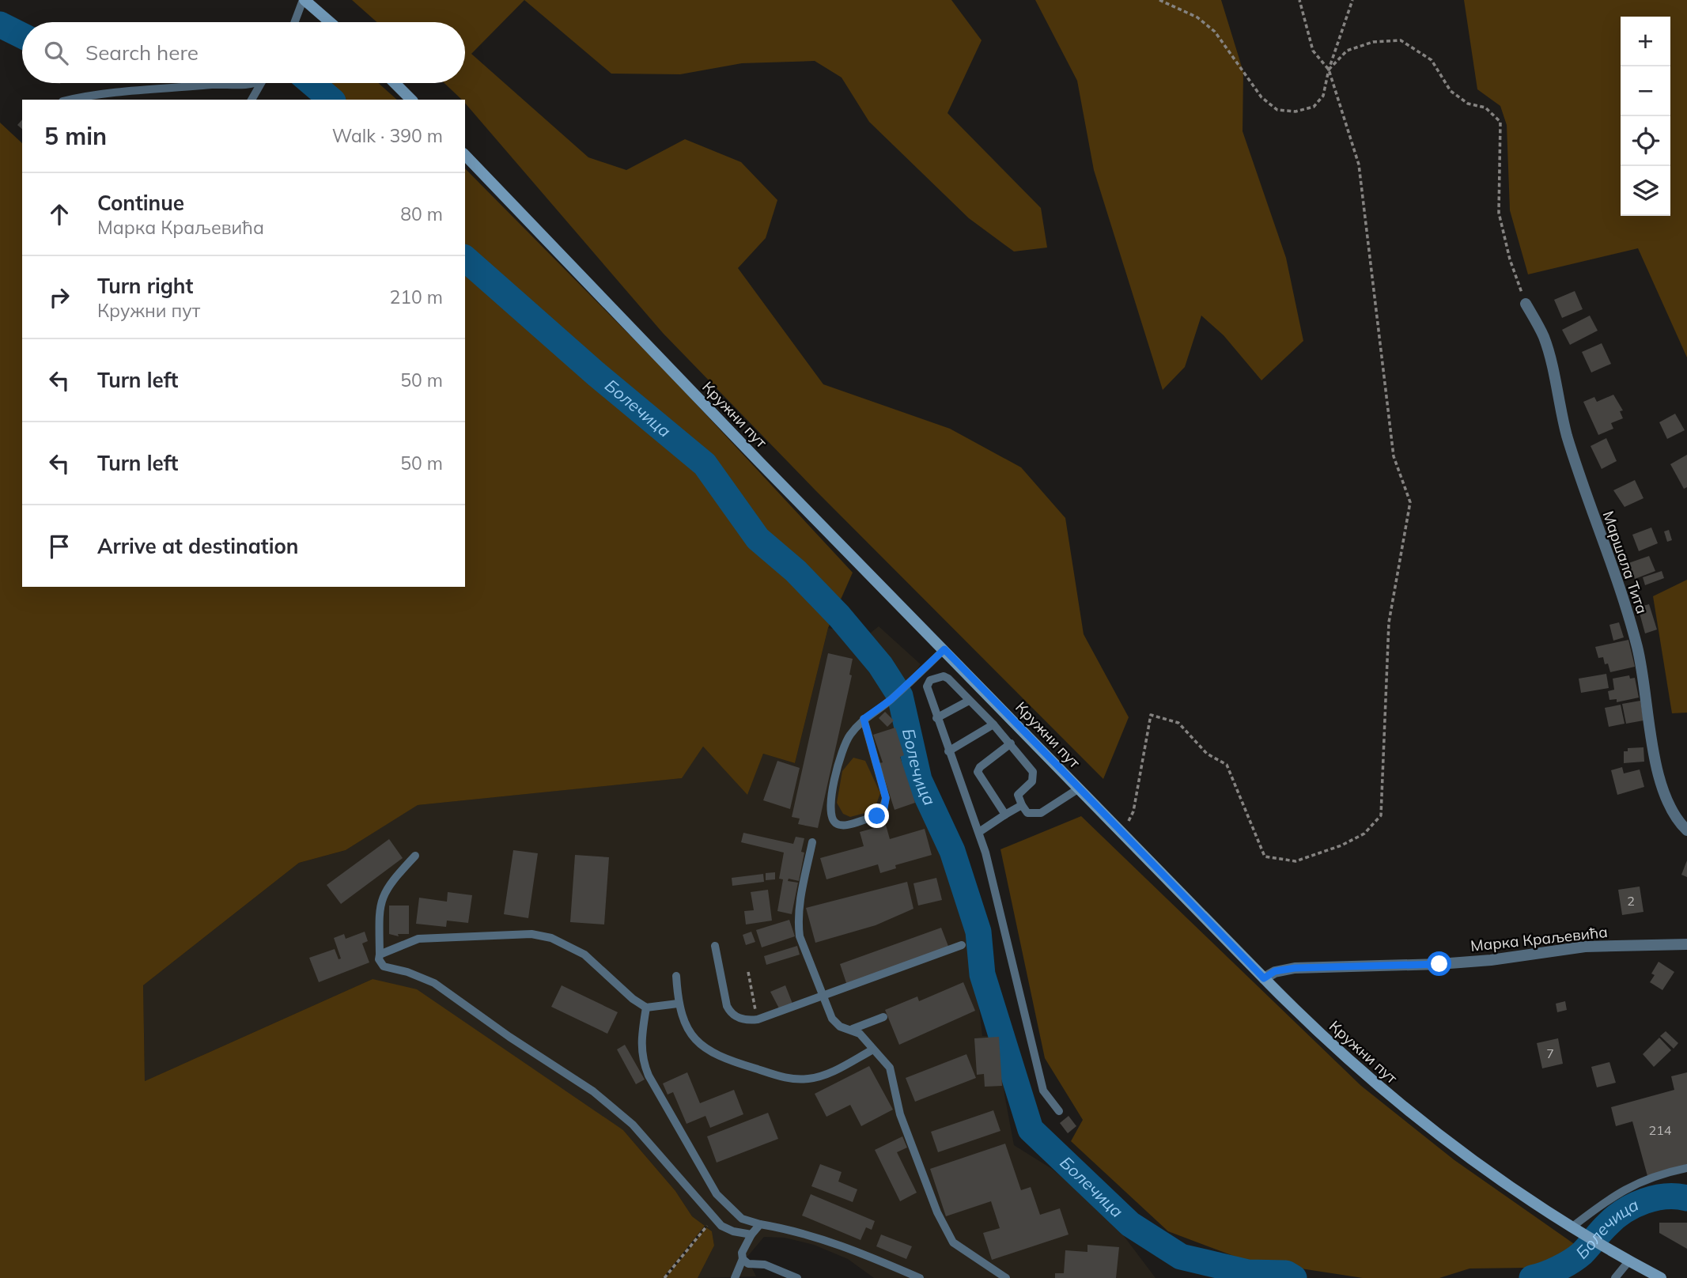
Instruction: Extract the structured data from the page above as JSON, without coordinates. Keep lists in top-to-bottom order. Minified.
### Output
{"streets":{"main road":["Кружни пут"],"street":["Маршала Тита","Марка Краљевића"]},"crossings":[["Кружни пут","Марка Краљевића"]],"water":["Болечица"],"house_numbers":["2","7","214"],"page":{"map_buttons":["+","−"],"search":"Search here","heading":["5 min","Walk · 390 m"],"list":[["Continue","Марка Краљевића","80 m"],["Turn right","Кружни пут","210 m"],["Turn left","50 m"],["Turn left","50 m"],"Arrive at destination"]}}
